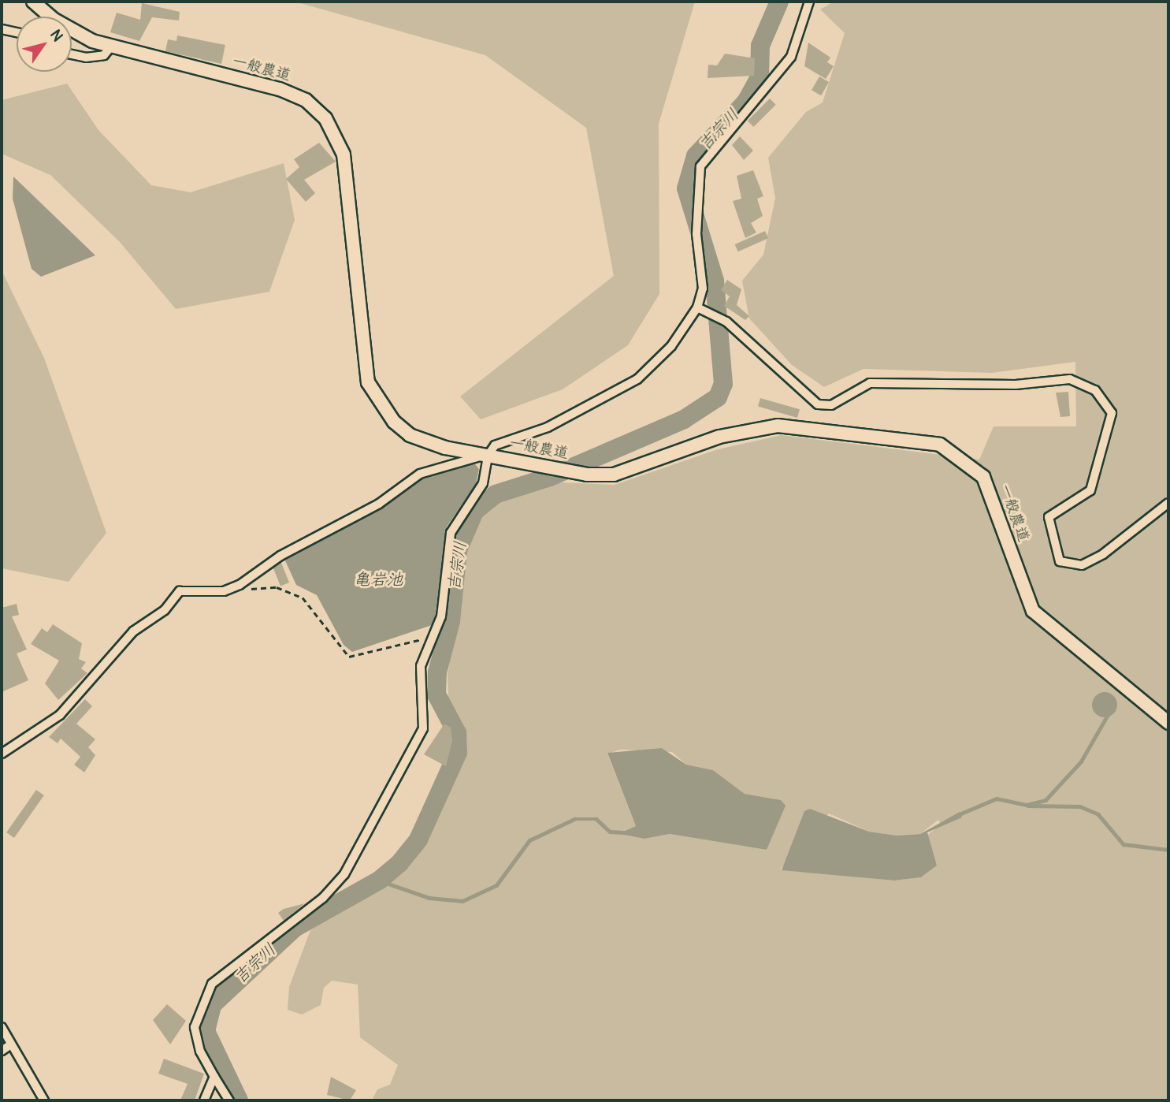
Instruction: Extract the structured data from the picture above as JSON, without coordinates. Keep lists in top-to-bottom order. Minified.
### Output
{"streets":{"street":["一般農道"]},"water":["吉宗川","亀岩池"],"north":"top right"}
